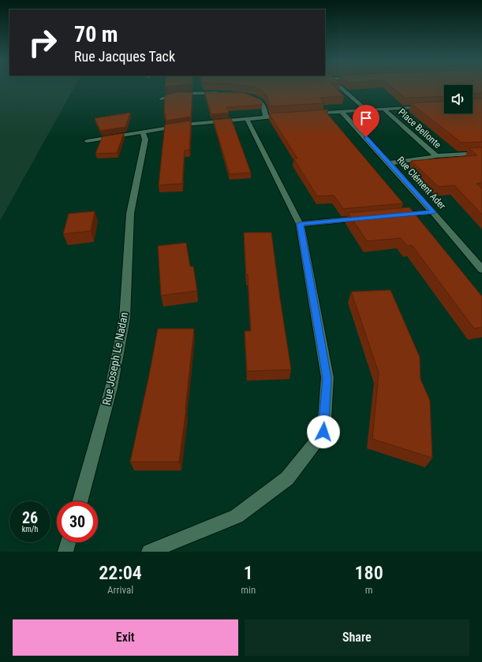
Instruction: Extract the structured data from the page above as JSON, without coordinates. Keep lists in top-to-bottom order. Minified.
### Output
{"streets":{"street":["Place Bellonte","Rue Clément Ader","Rue Joseph Le Nadan"]},"crossings":[["Place Bellonte","Rue Clément Ader"]],"page":{"turn":["70 m","Rue Jacques Tack"],"speed":"26 km/h","limit":"30","eta":["22:04","Arrival","1","min","180","m"],"buttons":["Exit","Share"]}}
